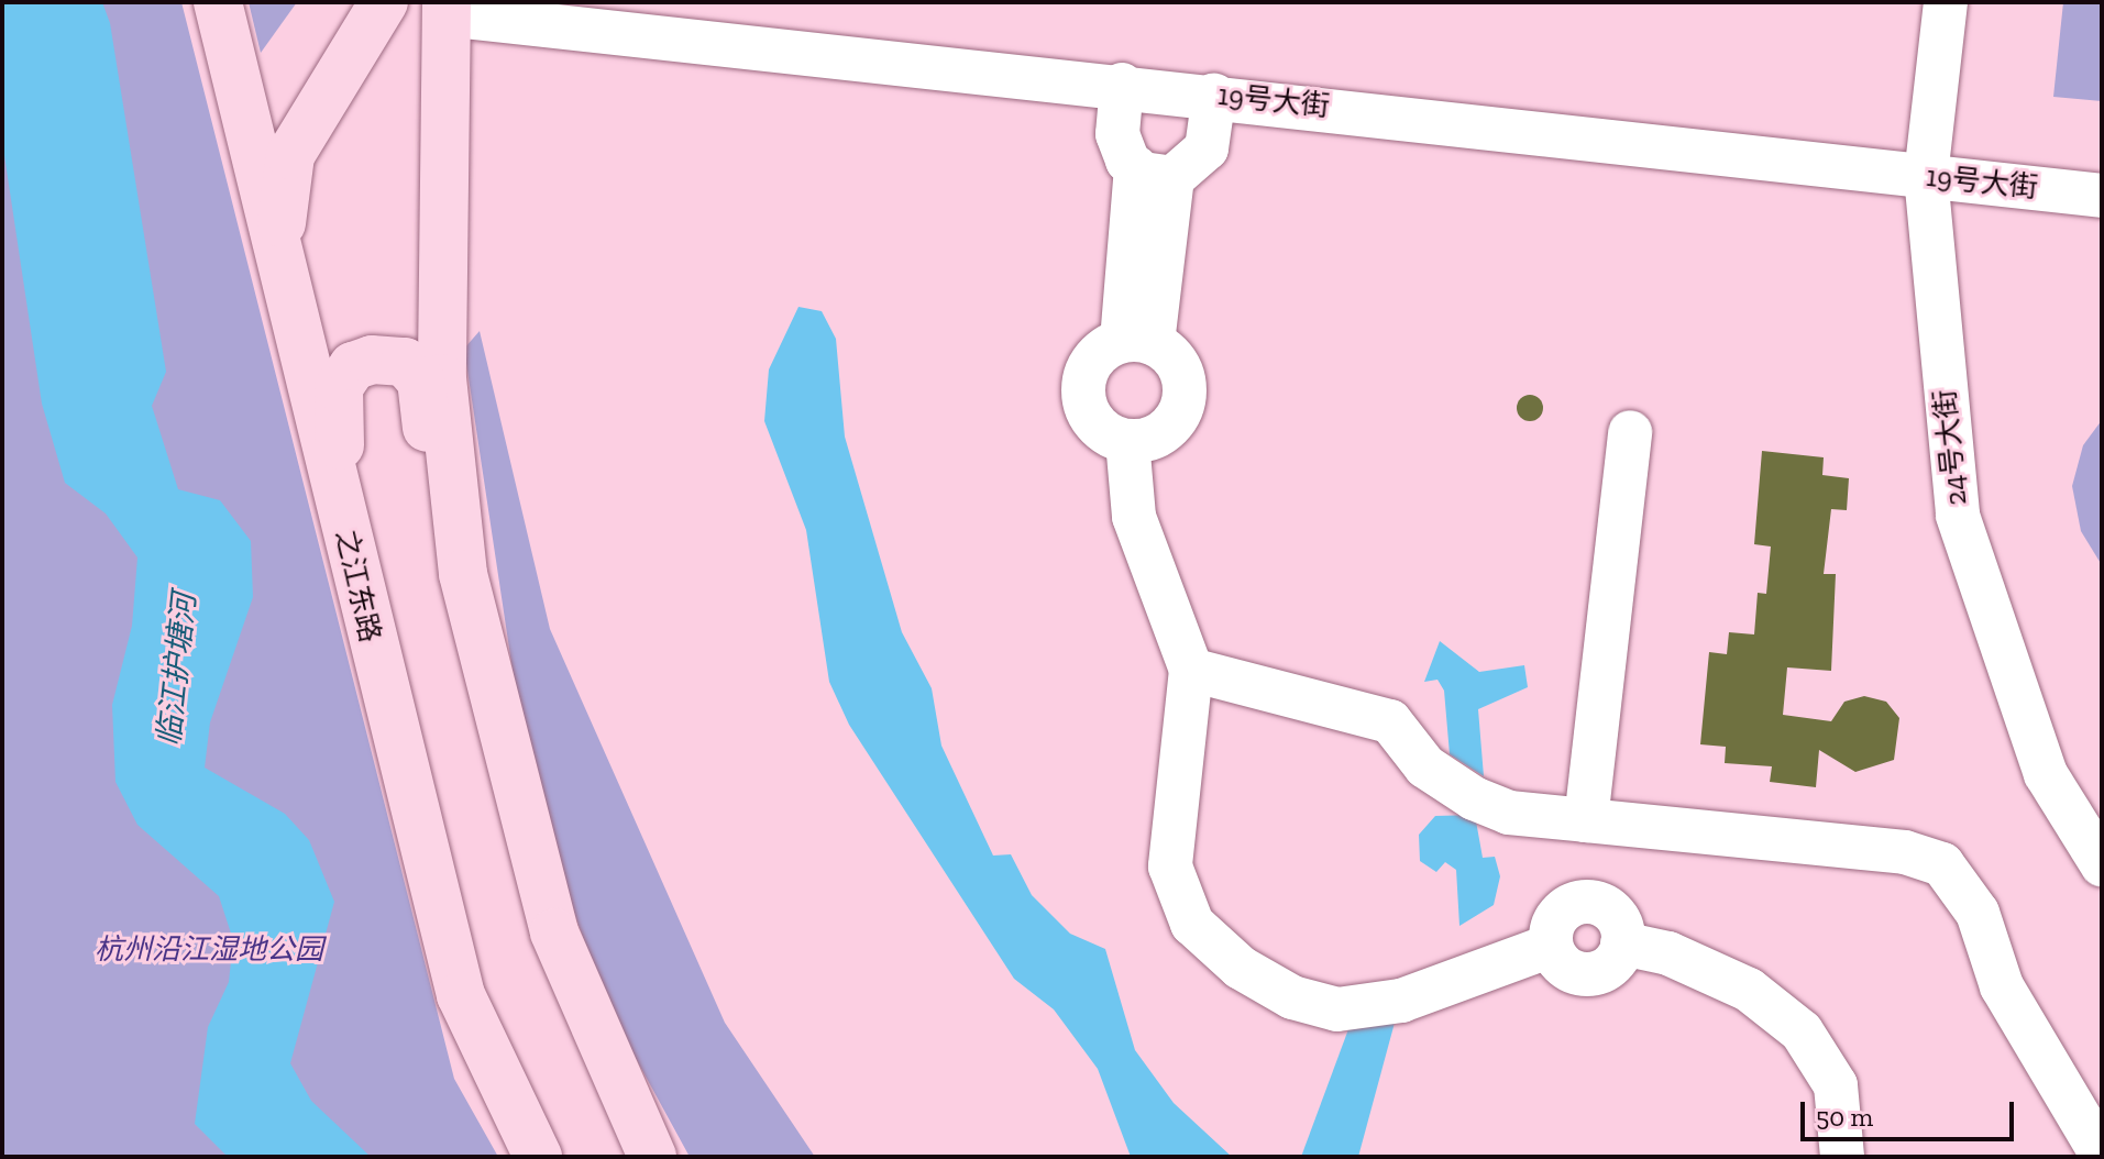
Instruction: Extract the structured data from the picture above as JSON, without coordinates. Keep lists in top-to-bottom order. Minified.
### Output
{"streets":{"main road":["之江东路"],"street":["19号大街","24号大街"]},"crossings":[["19号大街","24号大街"]],"water":["临江护塘河"],"parks":["杭州沿江湿地公园"],"scale_bar":"50 m"}
